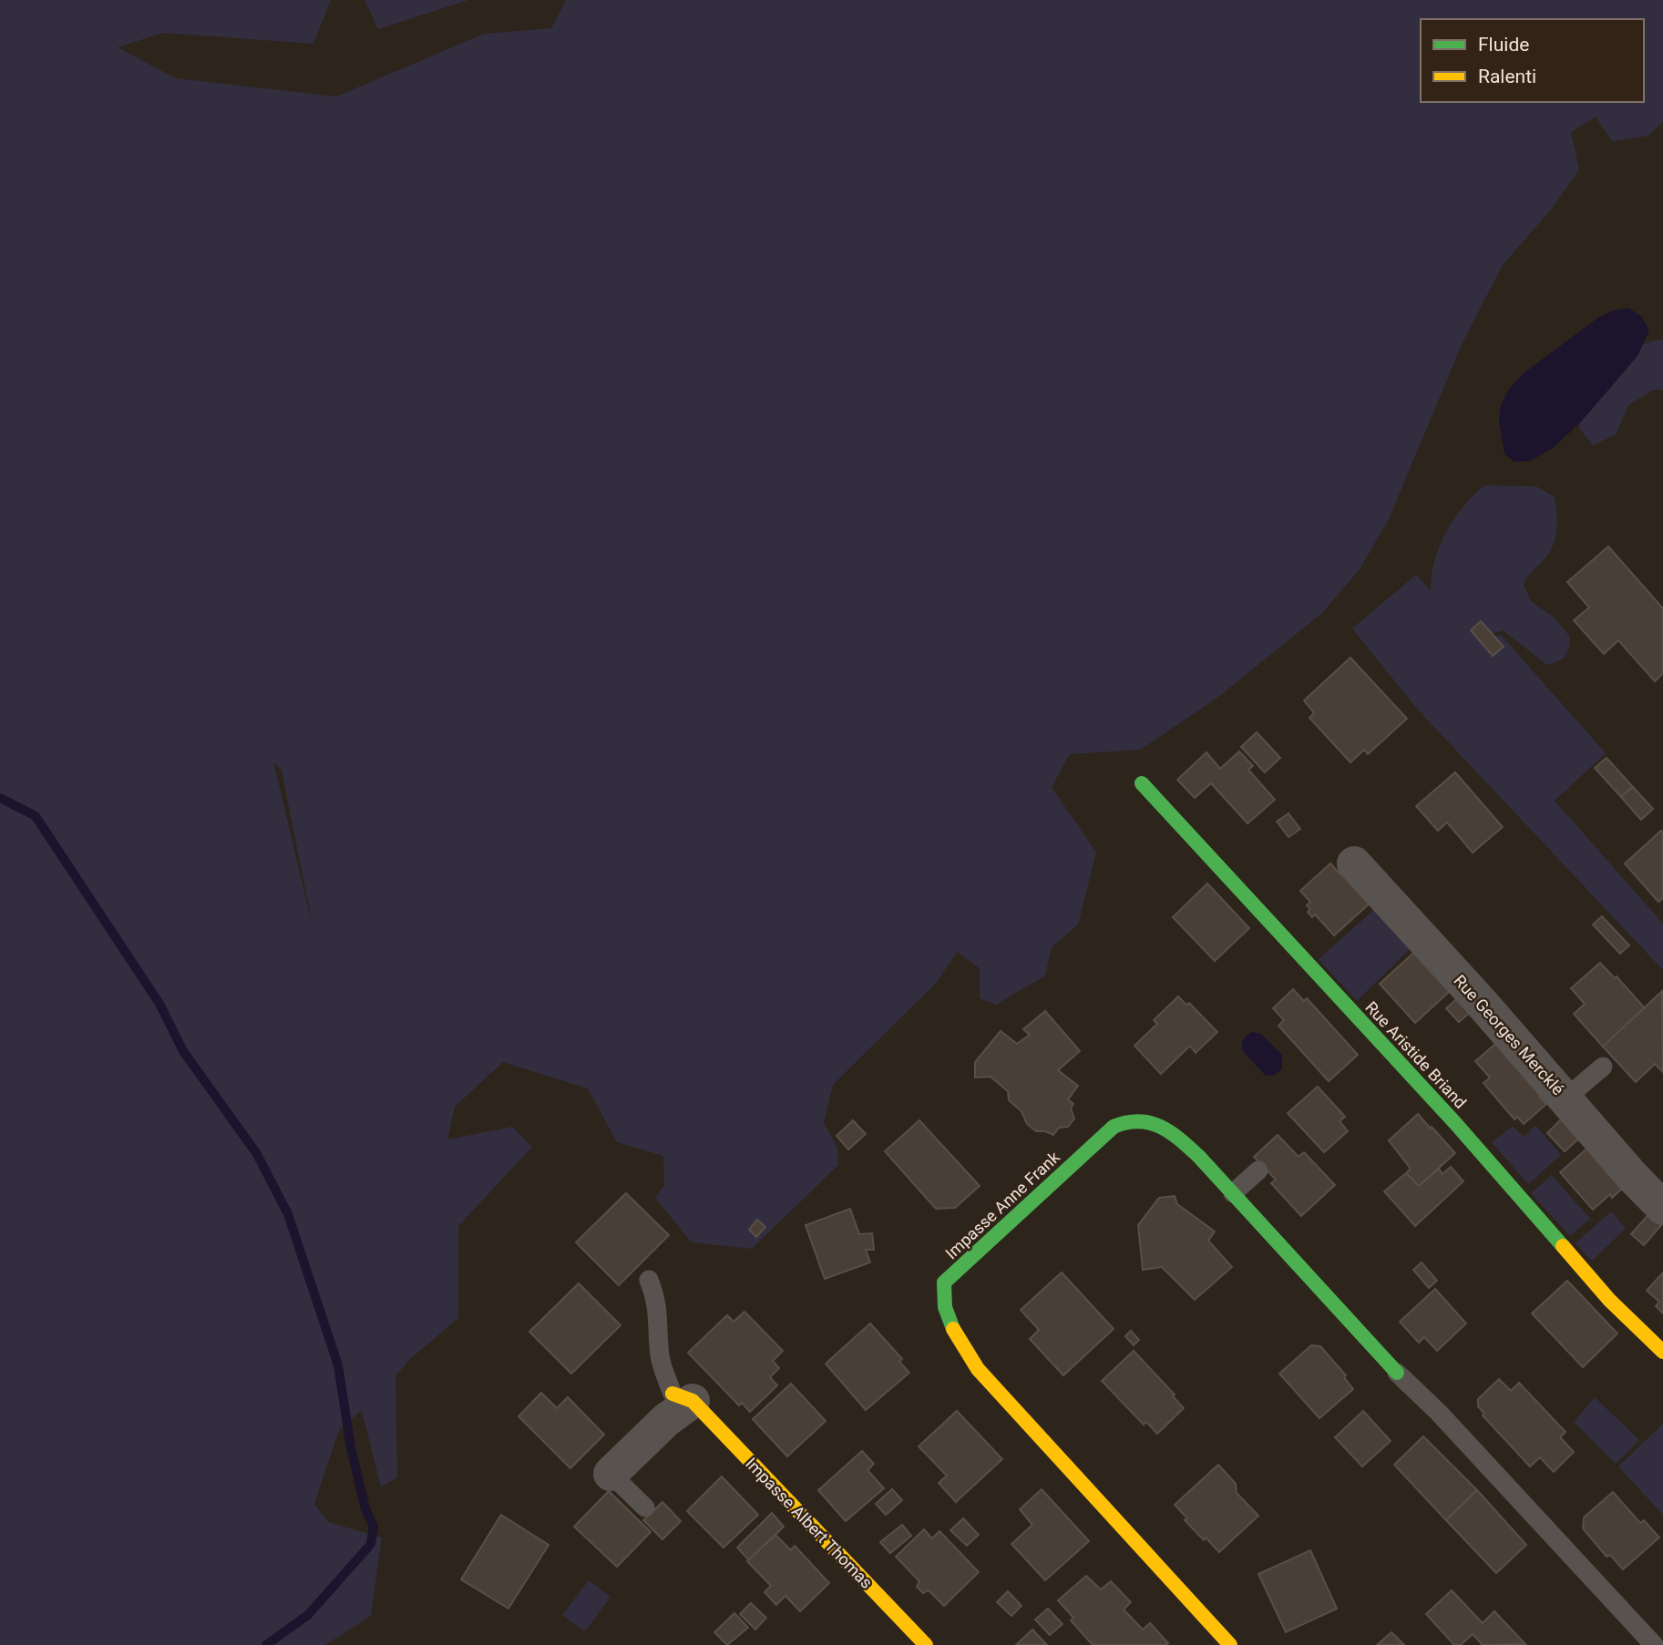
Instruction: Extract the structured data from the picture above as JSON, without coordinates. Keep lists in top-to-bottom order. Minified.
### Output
{"streets":{"street":["Rue Georges Mercklé","Rue Aristide Briand","Impasse Anne Frank","Impasse Albert Thomas"]},"legend":["Fluide","Ralenti"]}
